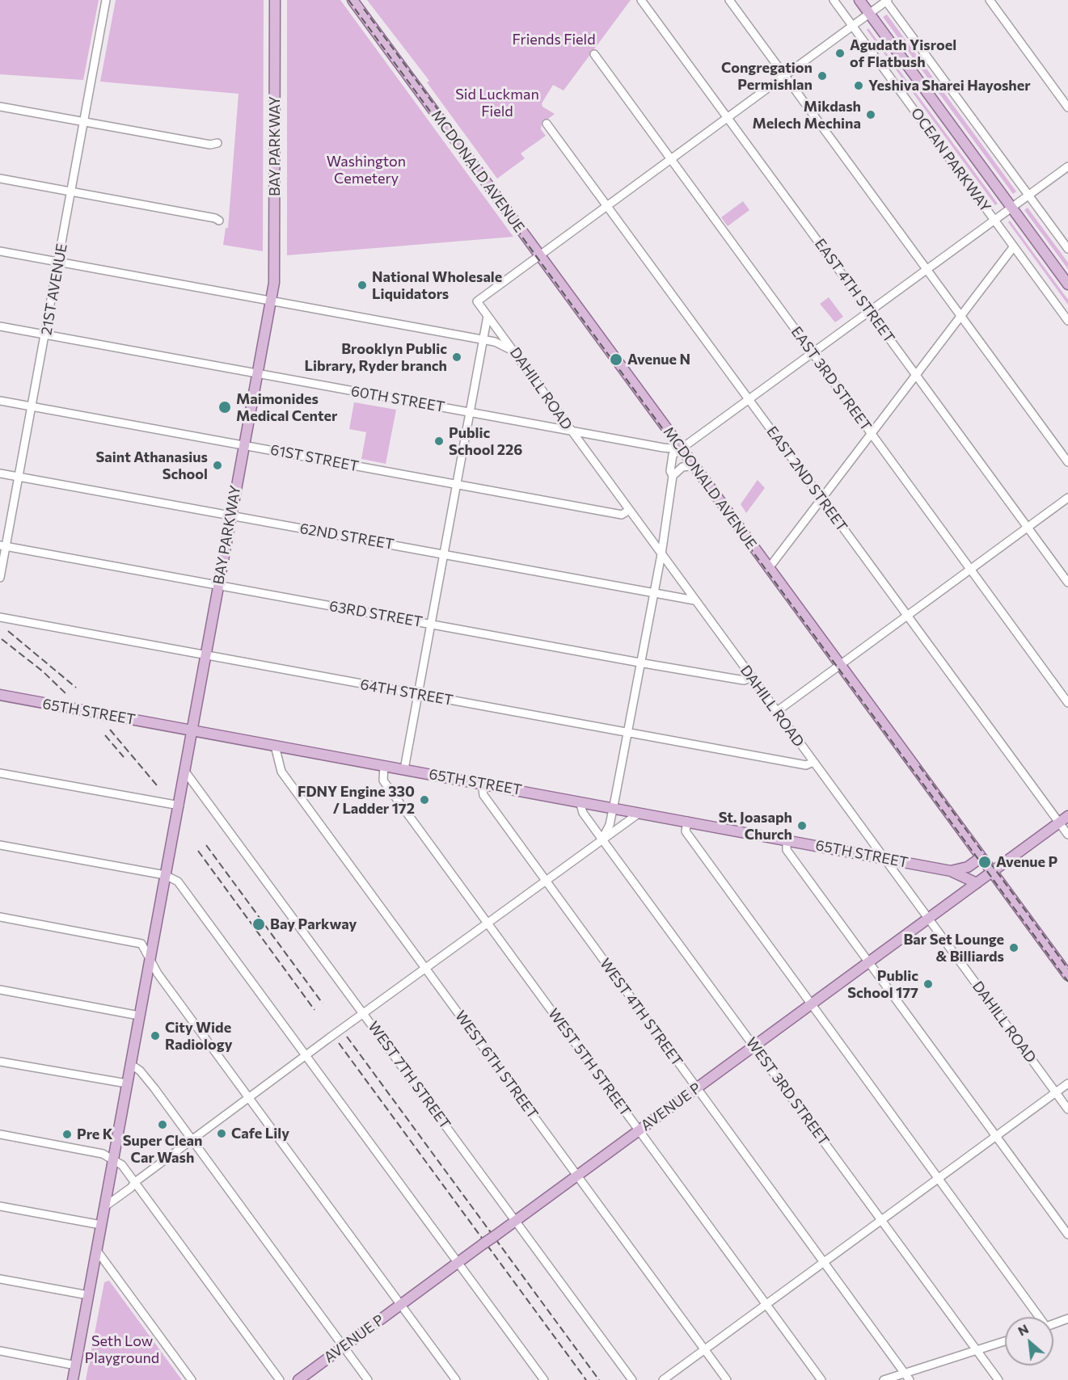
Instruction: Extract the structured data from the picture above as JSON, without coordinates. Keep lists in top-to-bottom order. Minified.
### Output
{"streets":{"main road":["BAY PARKWAY","OCEAN PARKWAY","MCDONALD AVENUE","65TH STREET","AVENUE P"],"street":["21ST AVENUE","EAST 4TH STREET","EAST 3RD STREET","DAHILL ROAD","60TH STREET","61ST STREET","EAST 2ND STREET","62ND STREET","63RD STREET","64TH STREET","WEST 4TH STREET","WEST 5TH STREET","WEST 6TH STREET","WEST 7TH STREET","WEST 3RD STREET"]},"crossings":[["BAY PARKWAY","60TH STREET"],["BAY PARKWAY","61ST STREET"],["BAY PARKWAY","62ND STREET"],["BAY PARKWAY","63RD STREET"],["BAY PARKWAY","64TH STREET"],["BAY PARKWAY","65TH STREET"],["BAY PARKWAY","WEST 7TH STREET"],["MCDONALD AVENUE","DAHILL ROAD"],["MCDONALD AVENUE","60TH STREET"],["MCDONALD AVENUE","AVENUE P"],["21ST AVENUE","60TH STREET"],["21ST AVENUE","61ST STREET"],["21ST AVENUE","62ND STREET"],["21ST AVENUE","63RD STREET"],["DAHILL ROAD","60TH STREET"],["DAHILL ROAD","61ST STREET"],["DAHILL ROAD","62ND STREET"],["DAHILL ROAD","63RD STREET"],["DAHILL ROAD","64TH STREET"],["DAHILL ROAD","65TH STREET"],["DAHILL ROAD","AVENUE P"],["EAST 2ND STREET","AVENUE P"],["65TH STREET","WEST 4TH STREET"],["65TH STREET","WEST 5TH STREET"],["65TH STREET","WEST 6TH STREET"],["65TH STREET","WEST 3RD STREET"],["65TH STREET","AVENUE P"],["WEST 4TH STREET","AVENUE P"],["WEST 5TH STREET","AVENUE P"],["WEST 6TH STREET","AVENUE P"],["WEST 7TH STREET","AVENUE P"],["WEST 3RD STREET","AVENUE P"]],"parks":["Friends Field","Sid Luckman Field","Washington Cemetery","Seth Low Playground"],"places":["Agudath Yisroel of Flatbush","Congregation Permishlan","Yeshiva Sharei Hayosher","Mikdash Melech Mechina","National Wholesale Liquidators","Brooklyn Public Library, Ryder branch","Avenue N","Maimonides Medical Center","Public School 226","Saint Athanasius School","FDNY Engine 330 / Ladder 172","St. Joasaph Church","Avenue P","Bay Parkway","Bar Set Lounge & Billiards","Public School 177","City Wide Radiology","Super Clean Car Wash","Cafe Lily","Pre K"],"north":"top left"}
